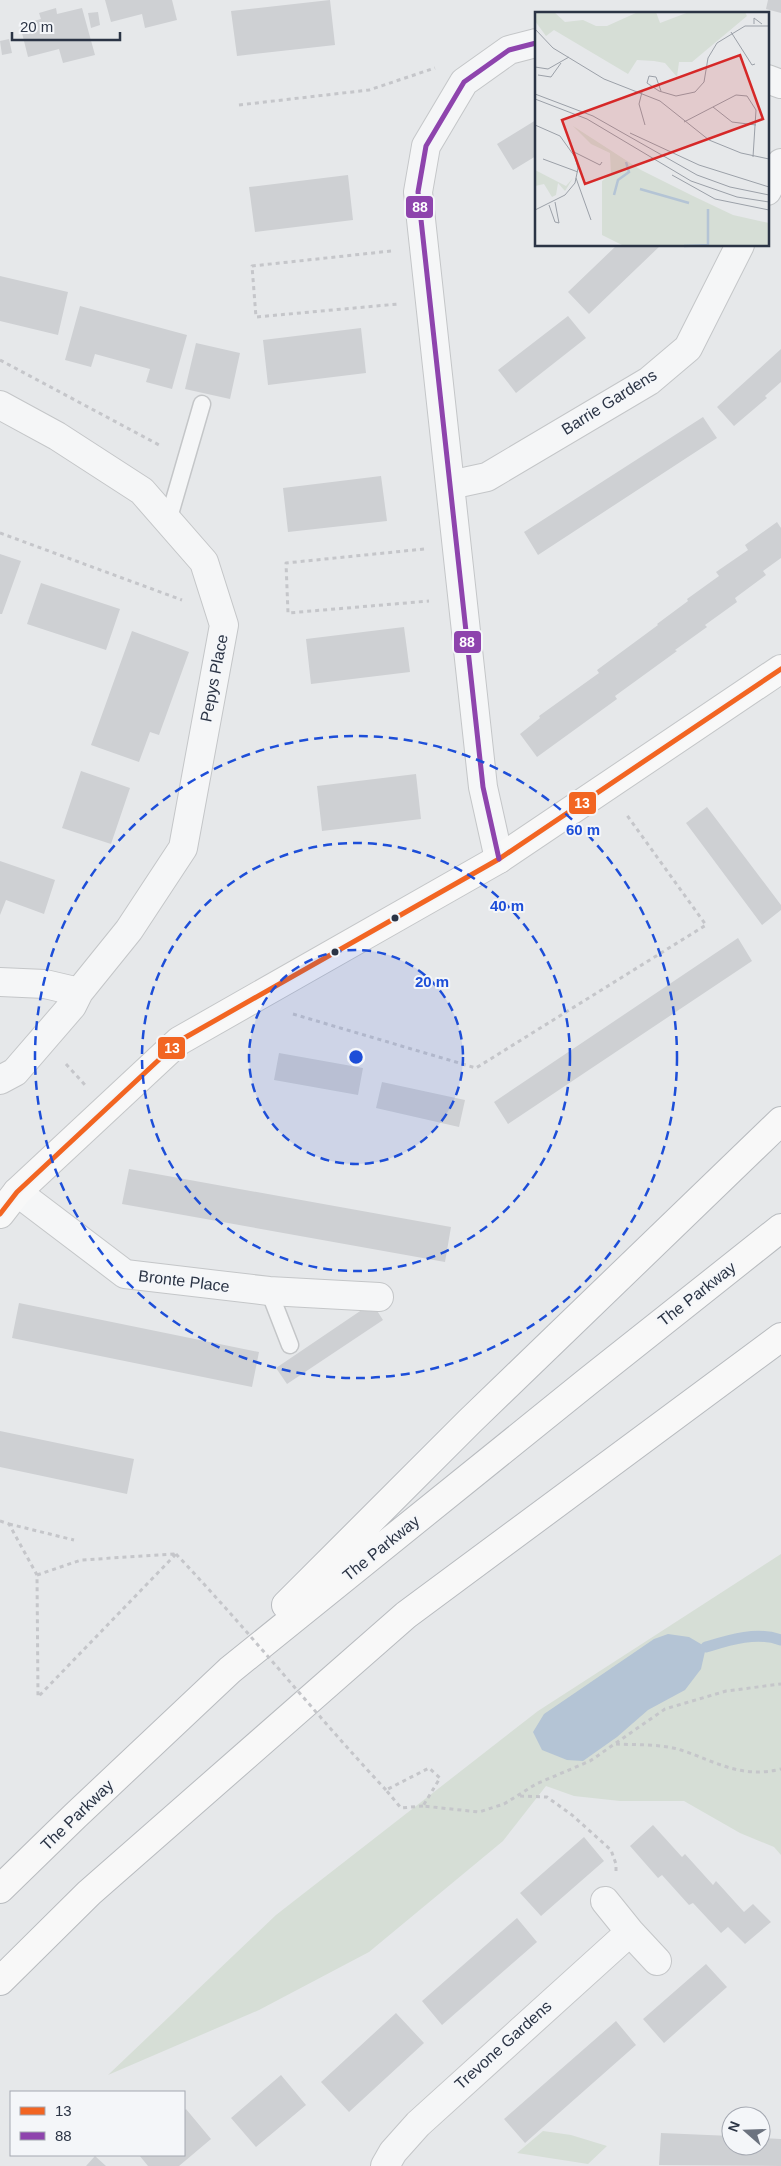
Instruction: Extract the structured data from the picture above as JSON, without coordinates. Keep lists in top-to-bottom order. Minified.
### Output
{"streets":{"main road":["The Parkway"],"street":["Barrie Gardens","Pepys Place","Bronte Place","Trevone Gardens"]},"lines":["transit line 88","transit line 13"],"legend":["13","88"],"scale_bar":"20 m","north":"left","rings":["60 m","40 m","20 m"]}
